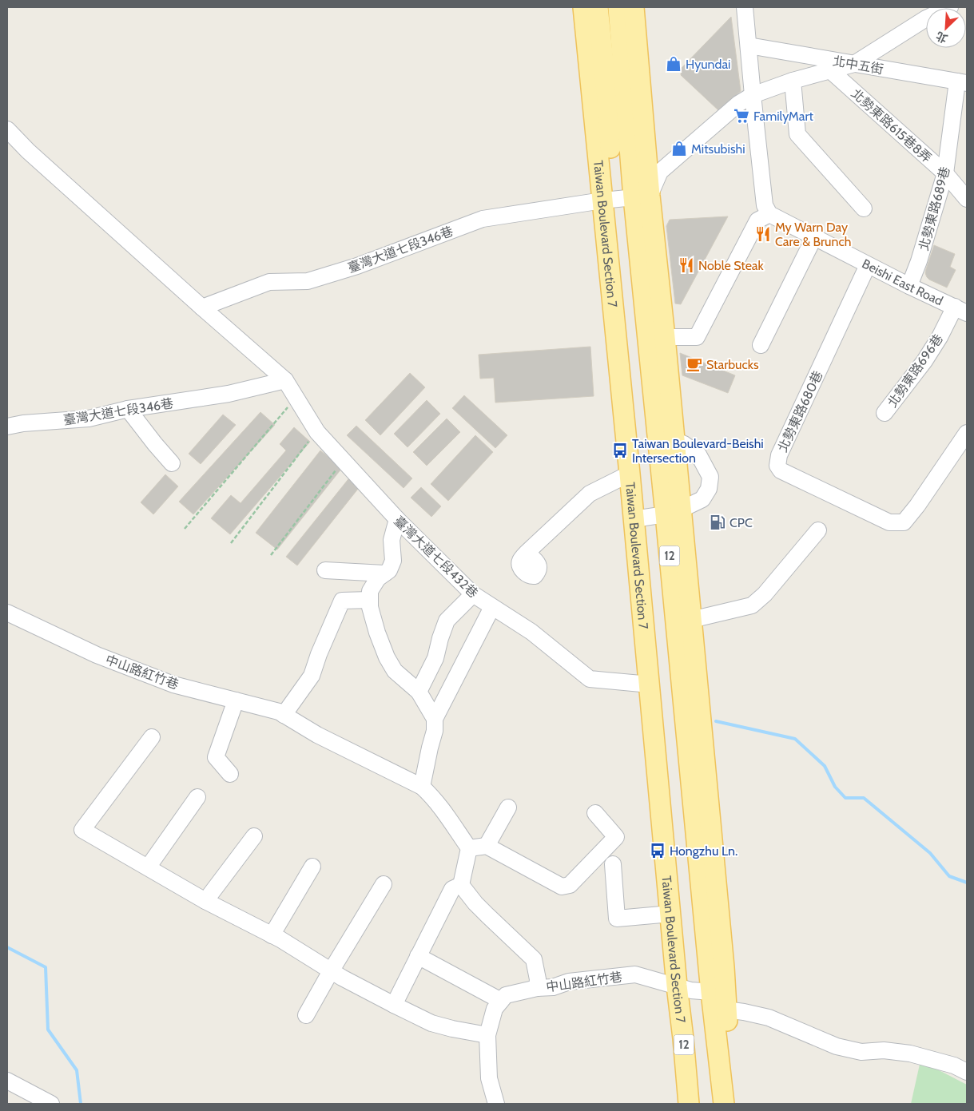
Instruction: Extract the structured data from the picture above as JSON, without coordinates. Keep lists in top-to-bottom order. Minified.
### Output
{"streets":{"main road":["Taiwan Boulevard Section 7","12"],"street":["北中五街","北勢東路615巷8弄","北勢東路689巷","臺灣大道七段346巷","Beishi East Road","北勢東路696巷","北勢東路680巷","臺灣大道七段432巷","中山路紅竹巷"]},"crossings":[["北中五街","北勢東路689巷"],["北勢東路615巷8弄","北勢東路689巷"],["北勢東路689巷","Beishi East Road"],["Taiwan Boulevard Section 7","臺灣大道七段346巷"],["Taiwan Boulevard Section 7","臺灣大道七段432巷"],["Taiwan Boulevard Section 7","中山路紅竹巷"],["臺灣大道七段346巷","臺灣大道七段432巷"],["Beishi East Road","北勢東路696巷"],["Beishi East Road","北勢東路680巷"]],"places":{"shop":["Hyundai","Mitsubishi"],"supermarket":["FamilyMart"],"restaurant":["My Warn Day Care & Brunch","Noble Steak"],"cafe":["Starbucks"],"bus stop":["Taiwan Boulevard-Beishi Intersection","Hongzhu Ln."],"fuel station":["CPC"]},"north":"bottom left"}
